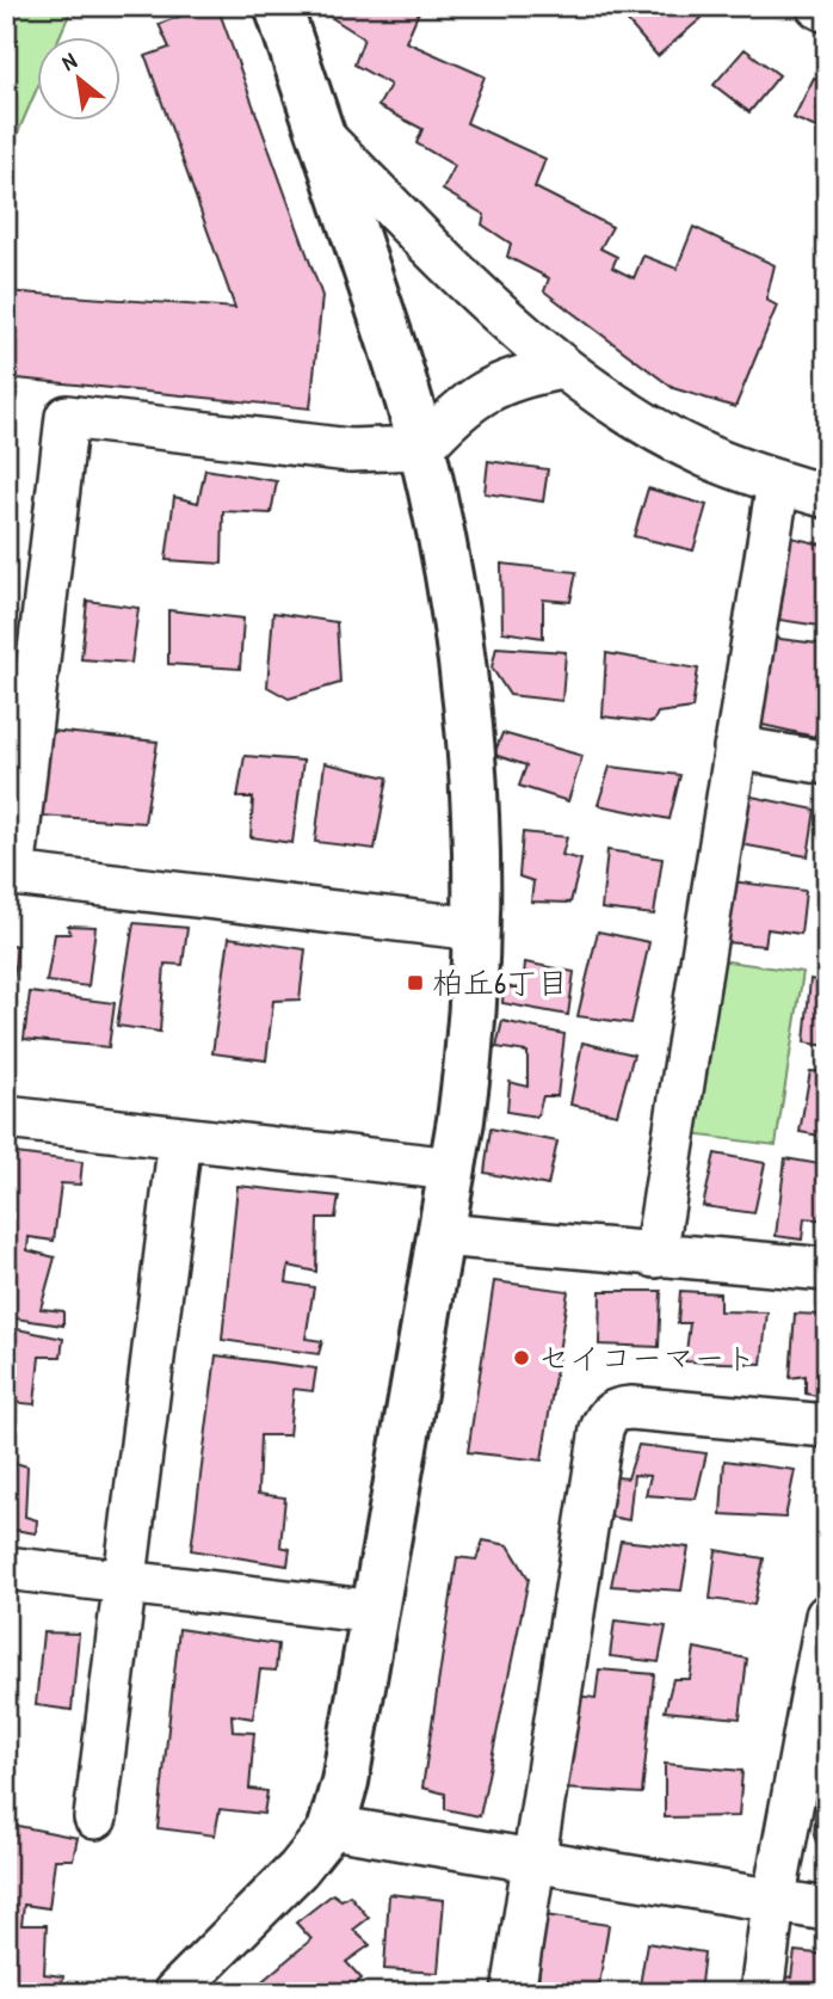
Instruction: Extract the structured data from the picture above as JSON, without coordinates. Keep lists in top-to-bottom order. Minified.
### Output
{"places":{"transit":["柏丘6丁目"],"other":["セイコーマート"]},"north":"top left"}
